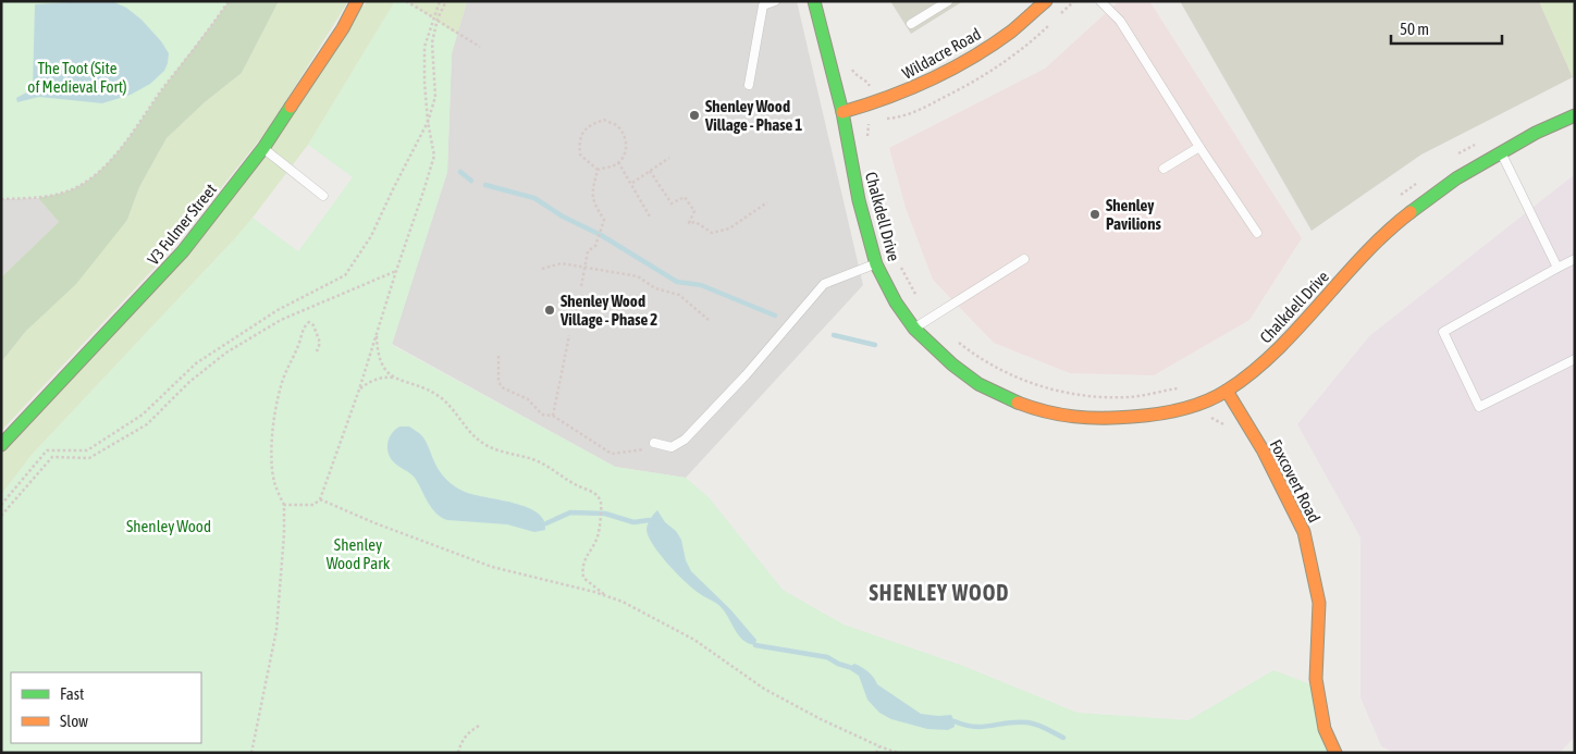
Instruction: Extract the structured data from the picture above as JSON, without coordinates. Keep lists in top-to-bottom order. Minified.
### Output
{"streets":{"street":["Wildacre Road","Chalkdell Drive","V3 Fulmer Street","Foxcovert Road"]},"crossings":[["Wildacre Road","Chalkdell Drive"],["Chalkdell Drive","Foxcovert Road"]],"districts":["SHENLEY WOOD"],"parks":["The Toot (Site of Medieval Fort)","Shenley Wood","Shenley Wood Park"],"places":["Shenley Wood Village - Phase 1","Shenley Pavilions","Shenley Wood Village - Phase 2"],"legend":["Fast","Slow"],"scale_bar":"50 m"}
